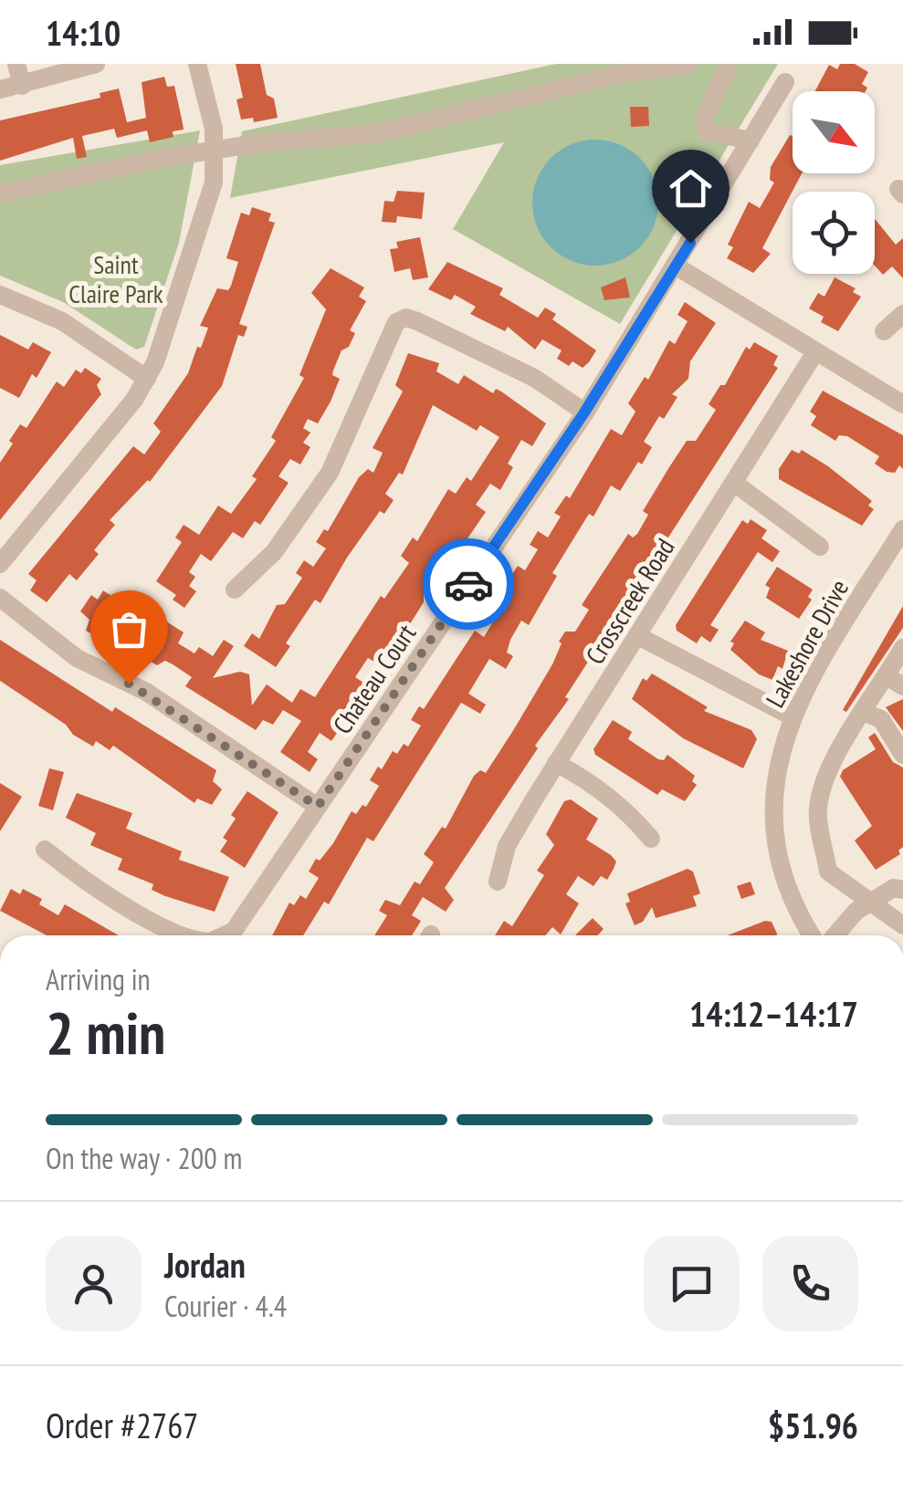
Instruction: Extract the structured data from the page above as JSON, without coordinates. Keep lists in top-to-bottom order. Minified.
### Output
{"streets":{"street":["Crosscreek Road","Lakeshore Drive","Chateau Court"]},"parks":["Saint Claire Park"],"north":"bottom right","page":{"status":"14:10","heading":["2 min","Arriving in","14:12–14:17"],"panel":["Jordan","Courier · 4.4","Order #2767","$51.96"],"bar":"On the way · 200 m"}}
